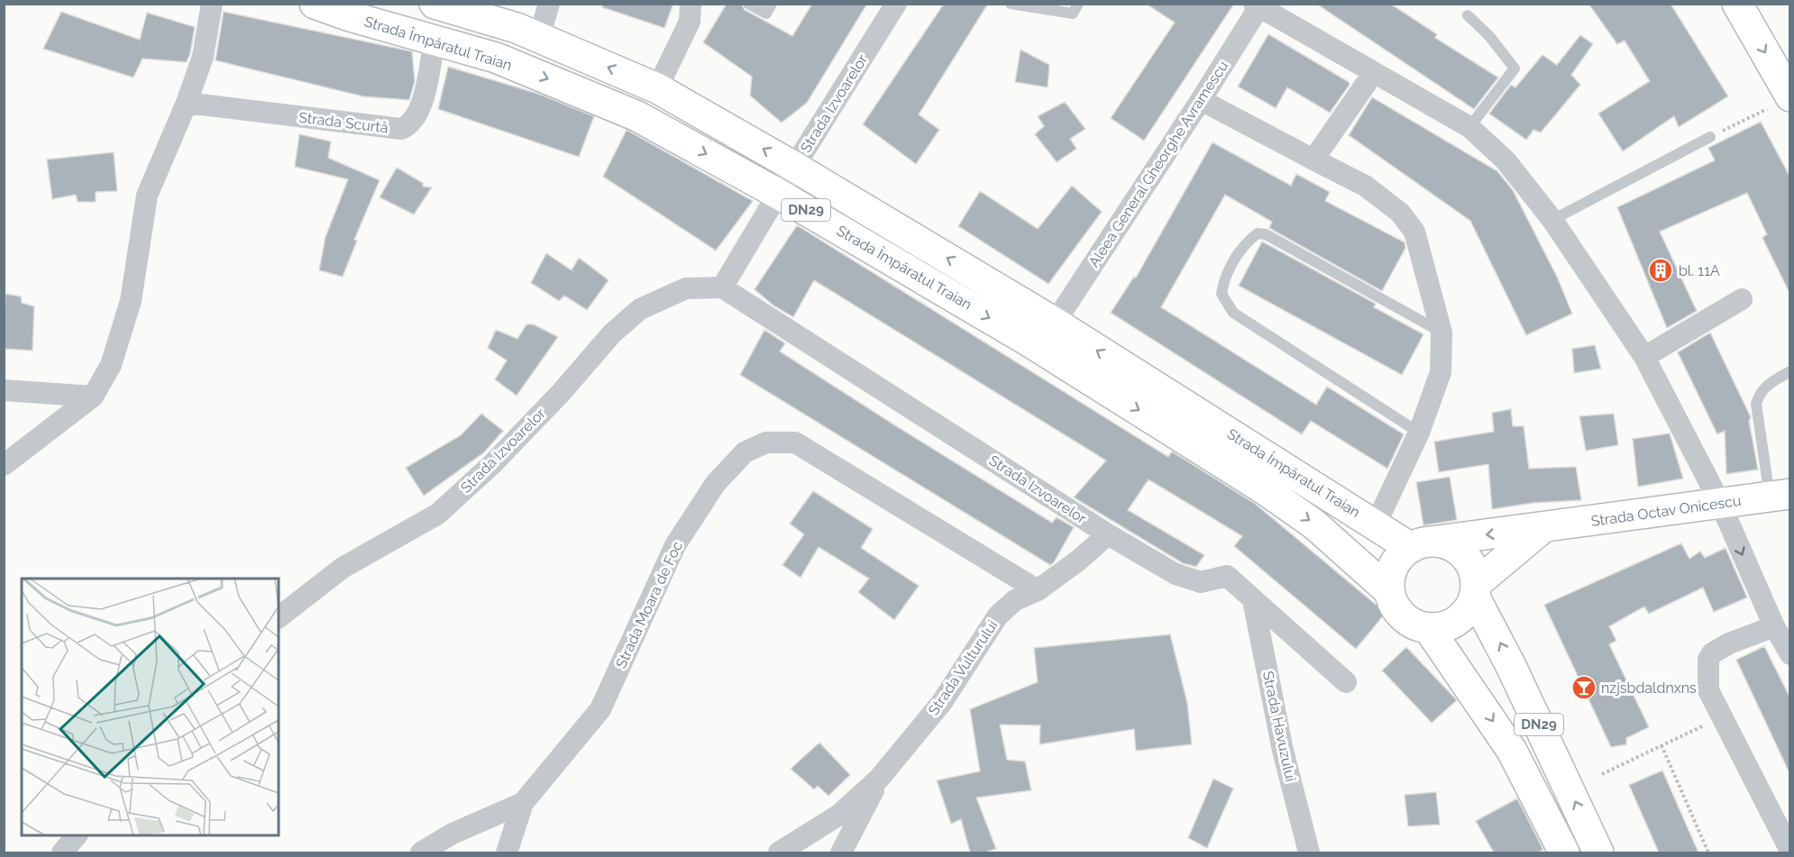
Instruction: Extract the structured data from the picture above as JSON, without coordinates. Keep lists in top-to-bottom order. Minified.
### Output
{"streets":{"main road":["Strada Împăratul Traian","DN29","Strada Octav Onicescu"],"street":["Strada Izvoarelor","Strada Scurtă","Aleea General Gheorghe Avramescu","Strada Moara de Foc","Strada Vulturului","Strada Havuzului"]},"crossings":[["Strada Împăratul Traian","Strada Izvoarelor"],["Strada Împăratul Traian","Strada Scurtă"],["Strada Împăratul Traian","Aleea General Gheorghe Avramescu"],["Strada Împăratul Traian","DN29"],["Strada Împăratul Traian","Strada Octav Onicescu"],["Strada Izvoarelor","Strada Vulturului"],["Strada Izvoarelor","Strada Havuzului"],["DN29","Strada Octav Onicescu"],["Strada Moara de Foc","Strada Vulturului"]],"places":{"building":["bl. 11A"],"bar":["nzjsbdaldnxns"]}}
